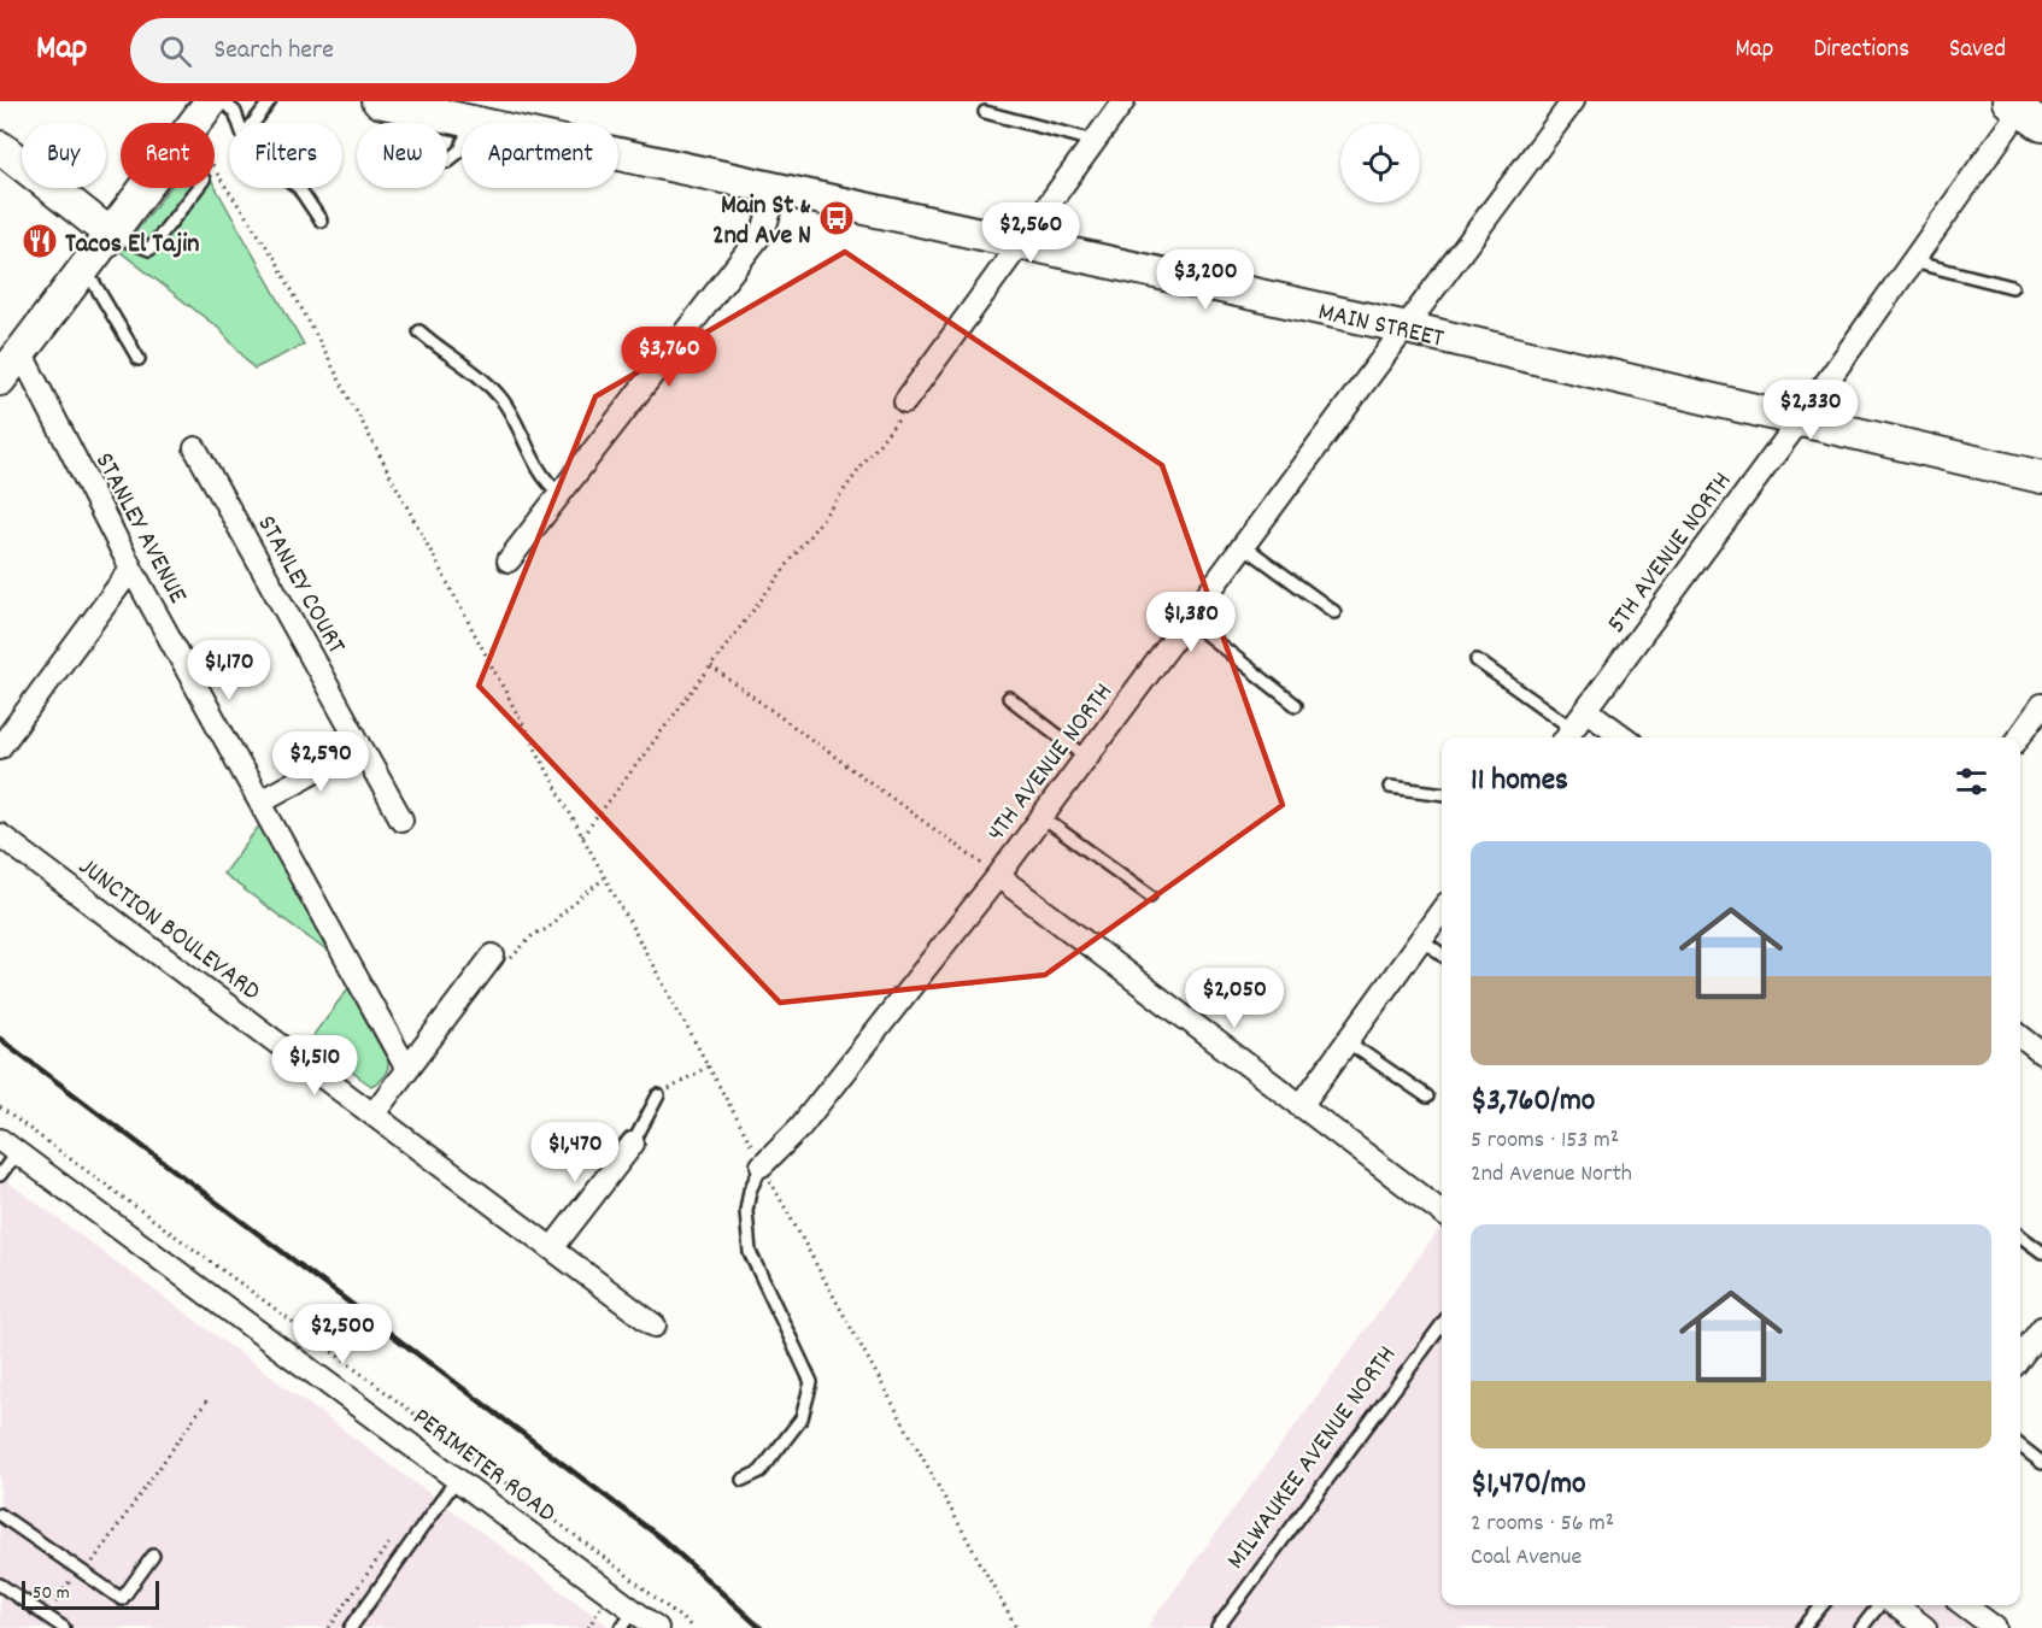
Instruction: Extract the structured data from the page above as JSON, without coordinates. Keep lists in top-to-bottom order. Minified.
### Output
{"streets":{"street":["MAIN STREET","STANLEY AVENUE","5TH AVENUE NORTH","STANLEY COURT","4TH AVENUE NORTH","JUNCTION BOULEVARD","PERIMETER ROAD"],"lane":["MILWAUKEE AVENUE NORTH"]},"crossings":[["MAIN STREET","5TH AVENUE NORTH"],["MAIN STREET","4TH AVENUE NORTH"]],"places":{"bus stop":["Main St & 2nd Ave N"],"restaurant":["Tacos El Tajin"]},"scale_bar":"50 m","page":{"header":"Map","search":"Search here","nav":["Map","Directions","Saved"],"chip":["Buy","Rent","Filters","New","Apartment"],"price":["$2,560","$3,200","$3,760","$2,330","$1,380","$1,170","$2,590","$2,050","$1,510","$1,470","$2,500"],"heading":"11 homes","list":[{"name":"$3,760/mo","note":"5 rooms · 153 m² · 2nd Avenue North"},{"name":"$1,470/mo","note":"2 rooms · 56 m² · Coal Avenue"}],"scale":"50 m"}}
